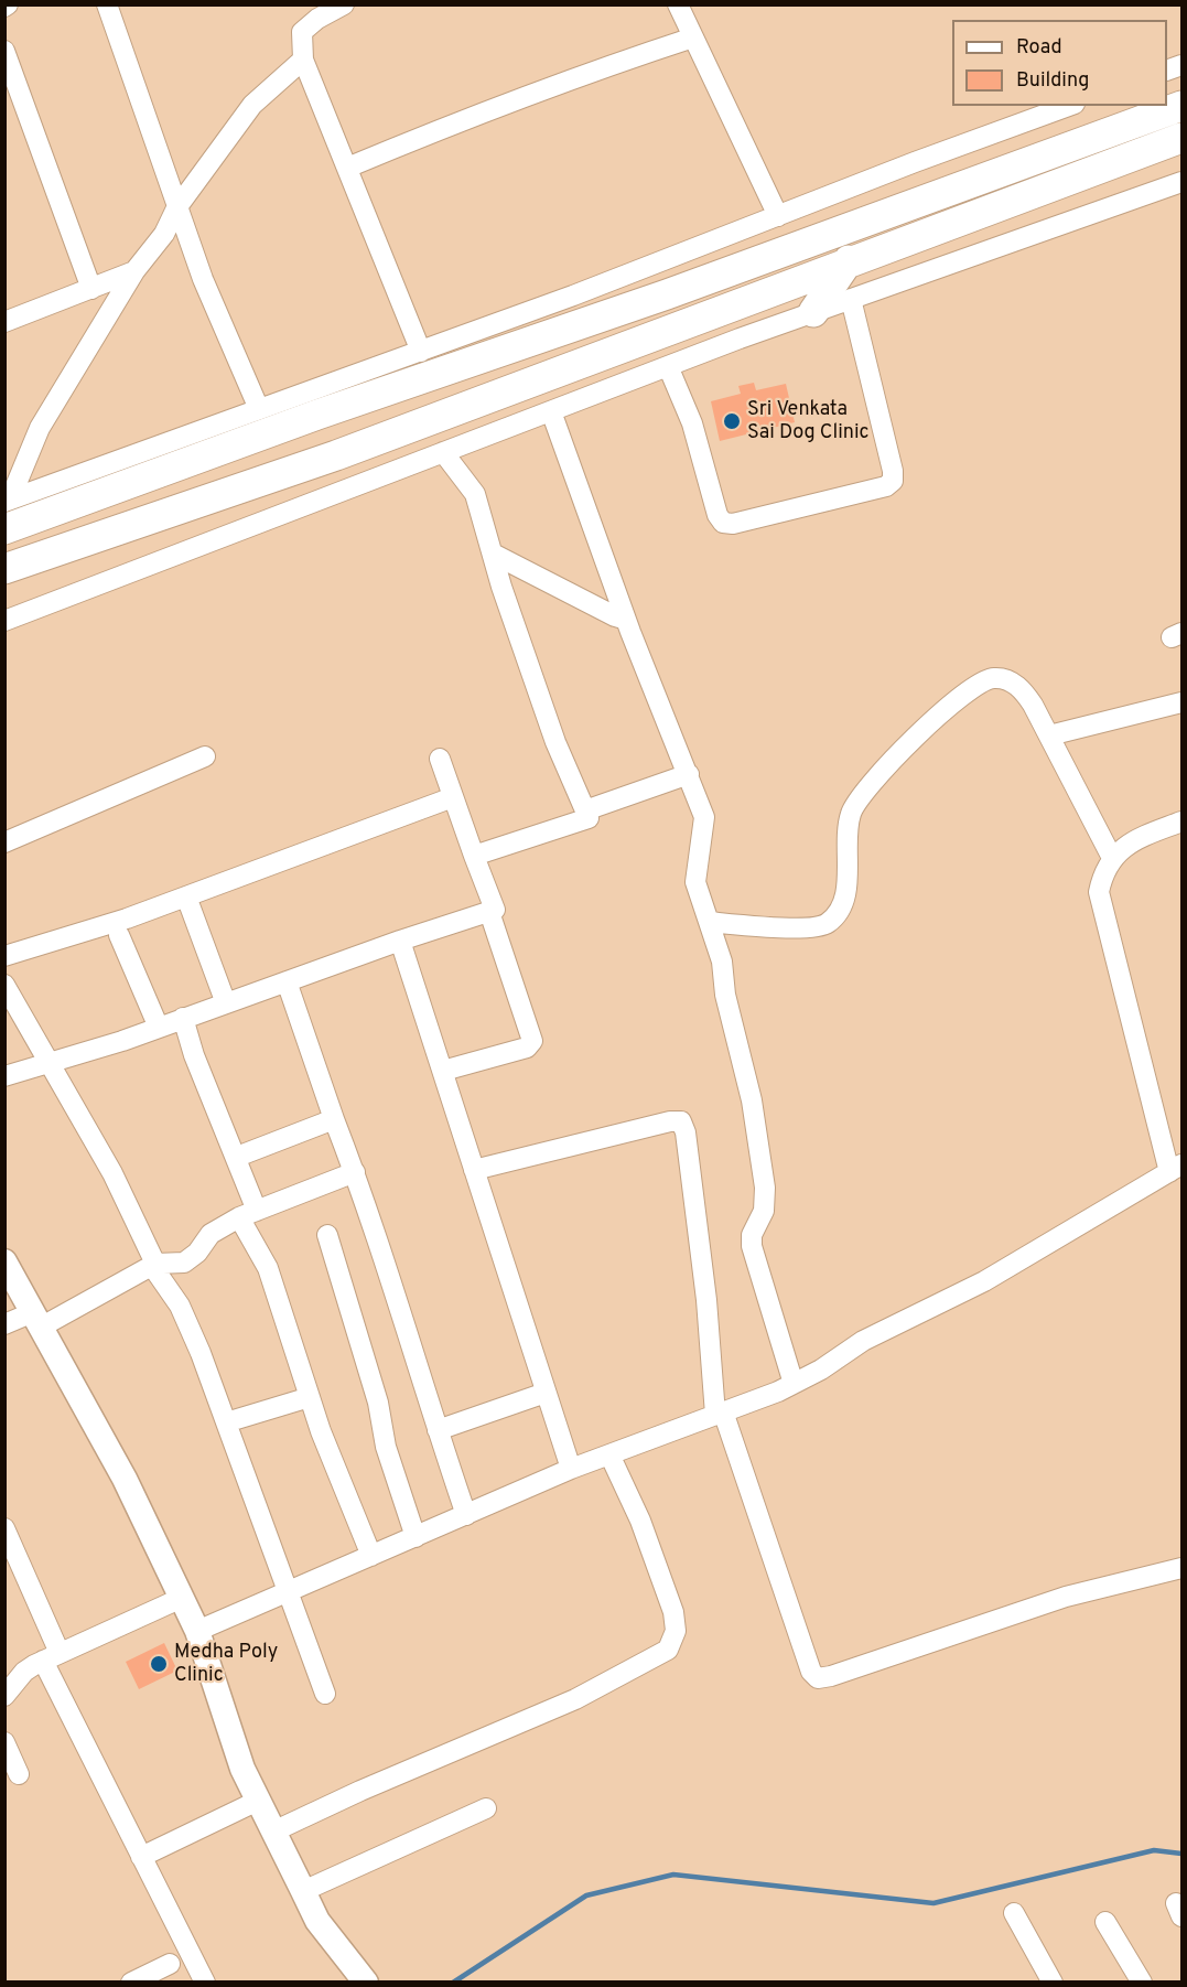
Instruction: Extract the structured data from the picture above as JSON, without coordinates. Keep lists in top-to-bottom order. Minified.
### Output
{"places":["Sri Venkata Sai Dog Clinic","Medha Poly Clinic"],"legend":["Road","Building"]}
